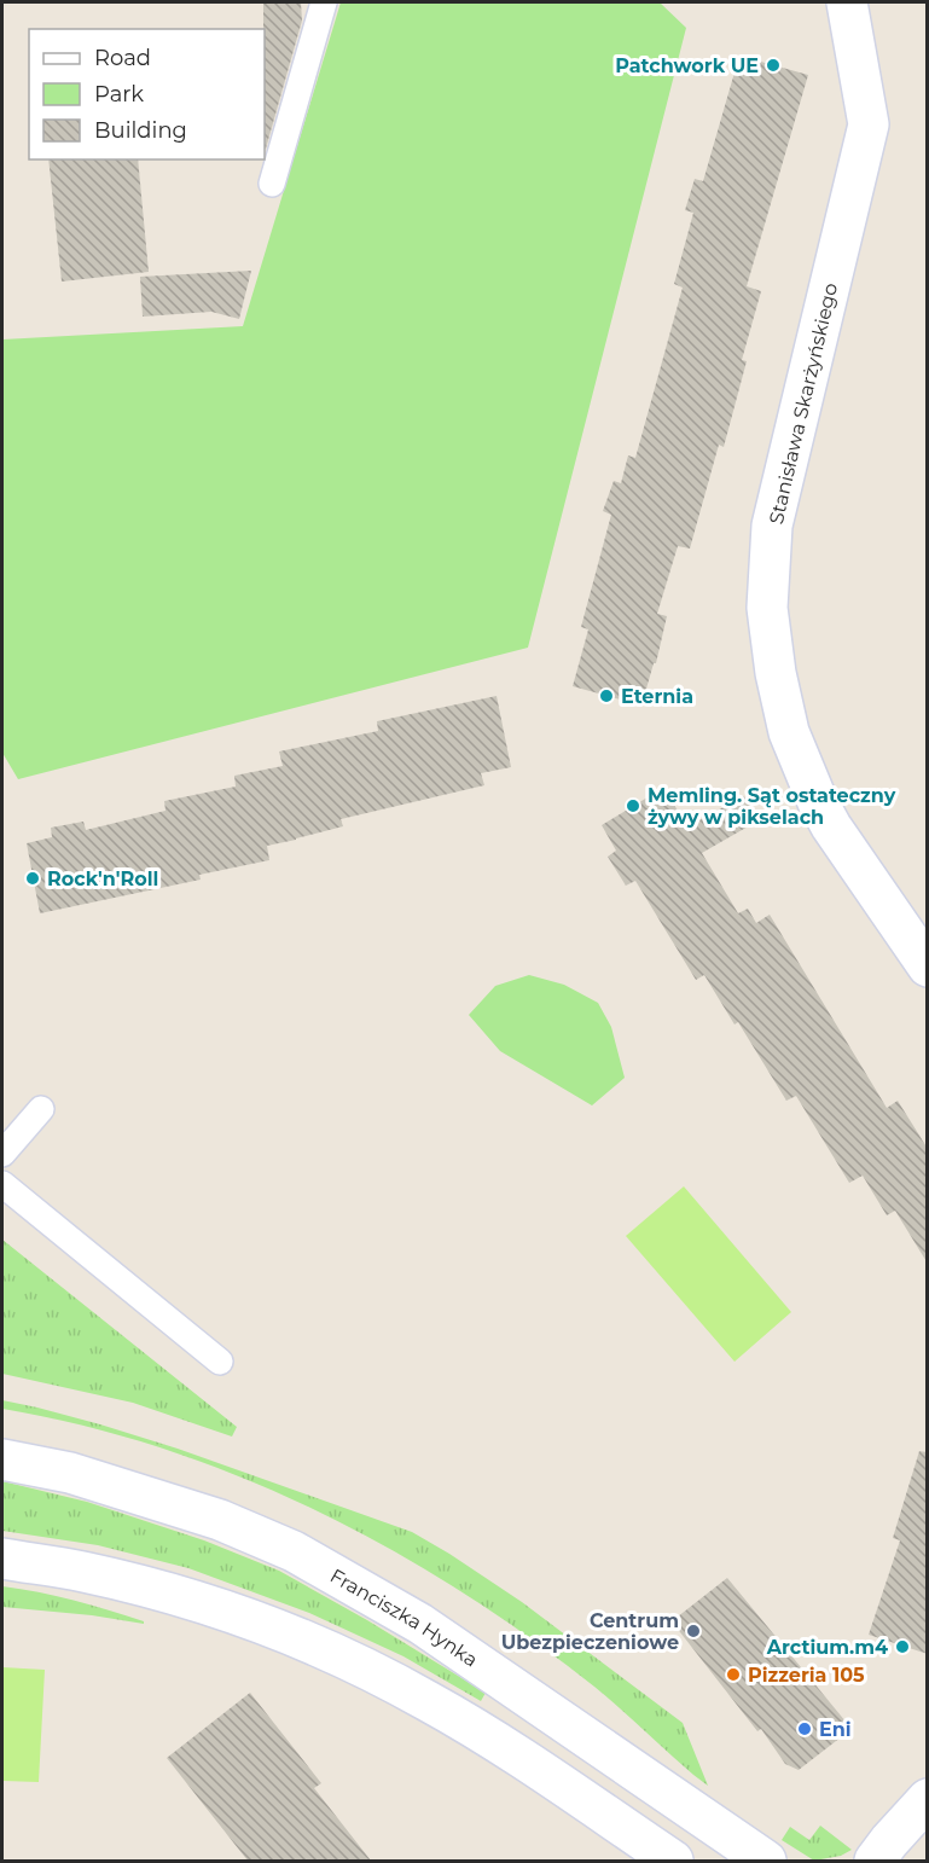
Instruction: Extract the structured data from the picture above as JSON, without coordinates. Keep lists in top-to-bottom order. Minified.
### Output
{"streets":{"main road":["Stanisława Skarżyńskiego","Franciszka Hynka"]},"places":["Patchwork UE","Eternia","Memling. Sąt ostateczny żywy w pikselach","Rock'n'Roll","Centrum Ubezpieczeniowe","Arctium.m4","Pizzeria 105","Eni"],"legend":["Road","Park","Building"]}
